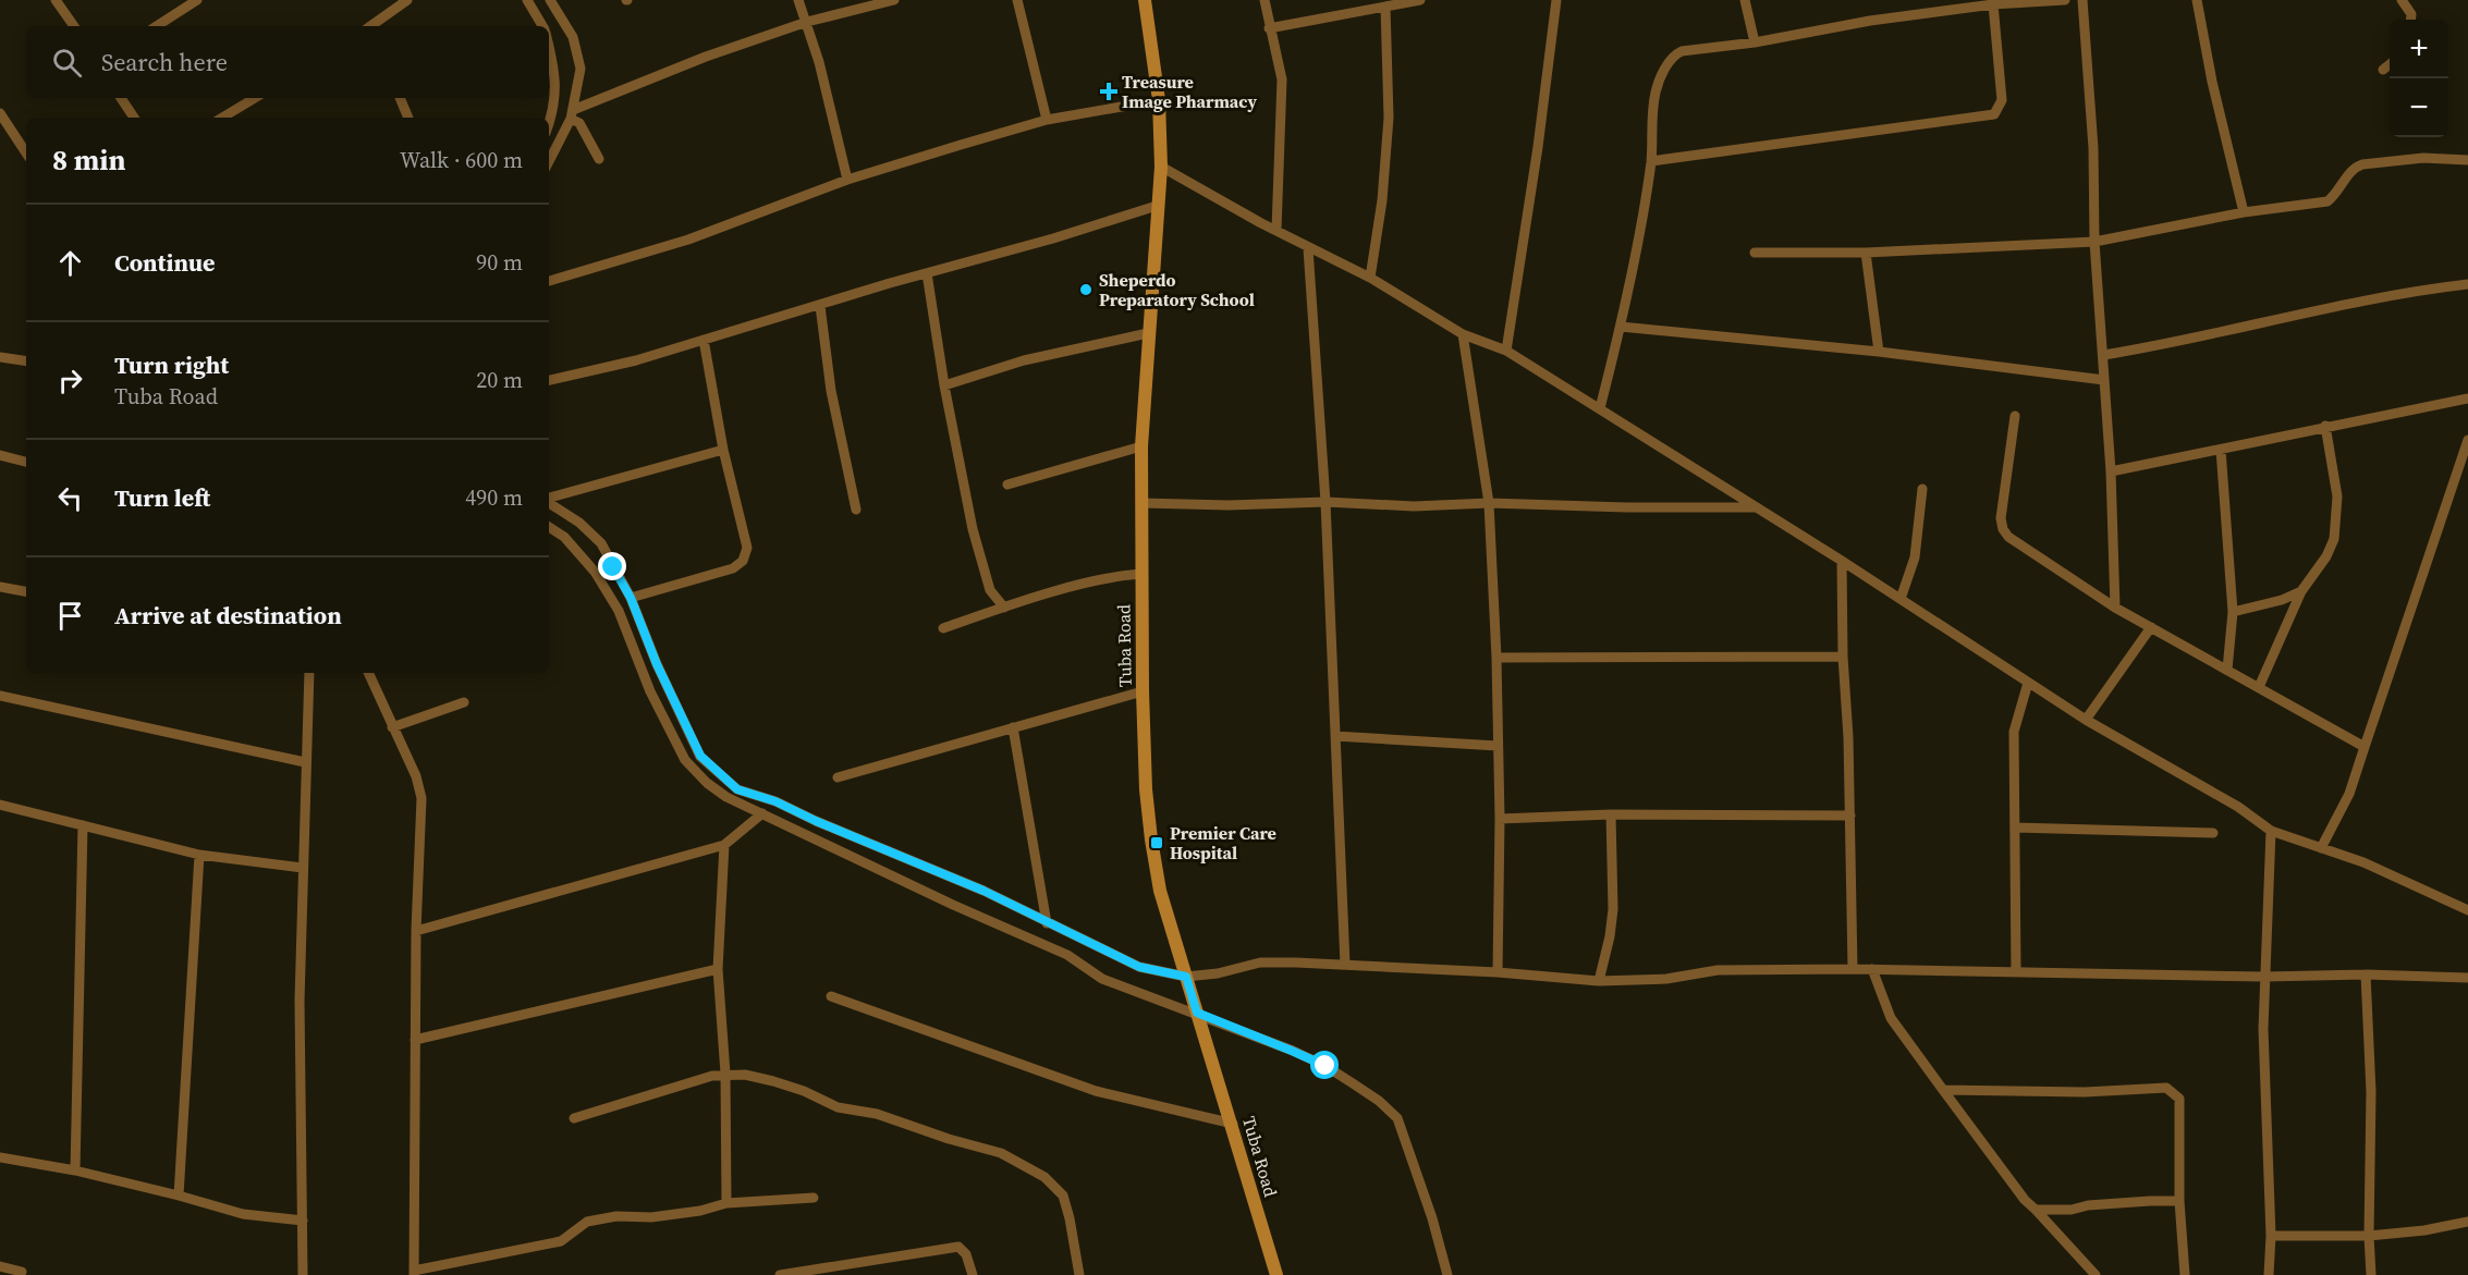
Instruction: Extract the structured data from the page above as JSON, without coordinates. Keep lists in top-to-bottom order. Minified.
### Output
{"streets":{"street":["Tuba Road"]},"places":{"health":["Treasure Image Pharmacy"],"other":["Sheperdo Preparatory School"],"transit":["Premier Care Hospital"]},"page":{"map_buttons":["+","−"],"search":"Search here","heading":["8 min","Walk · 600 m"],"list":[["Continue","90 m"],["Turn right","Tuba Road","20 m"],["Turn left","490 m"],"Arrive at destination"]}}
